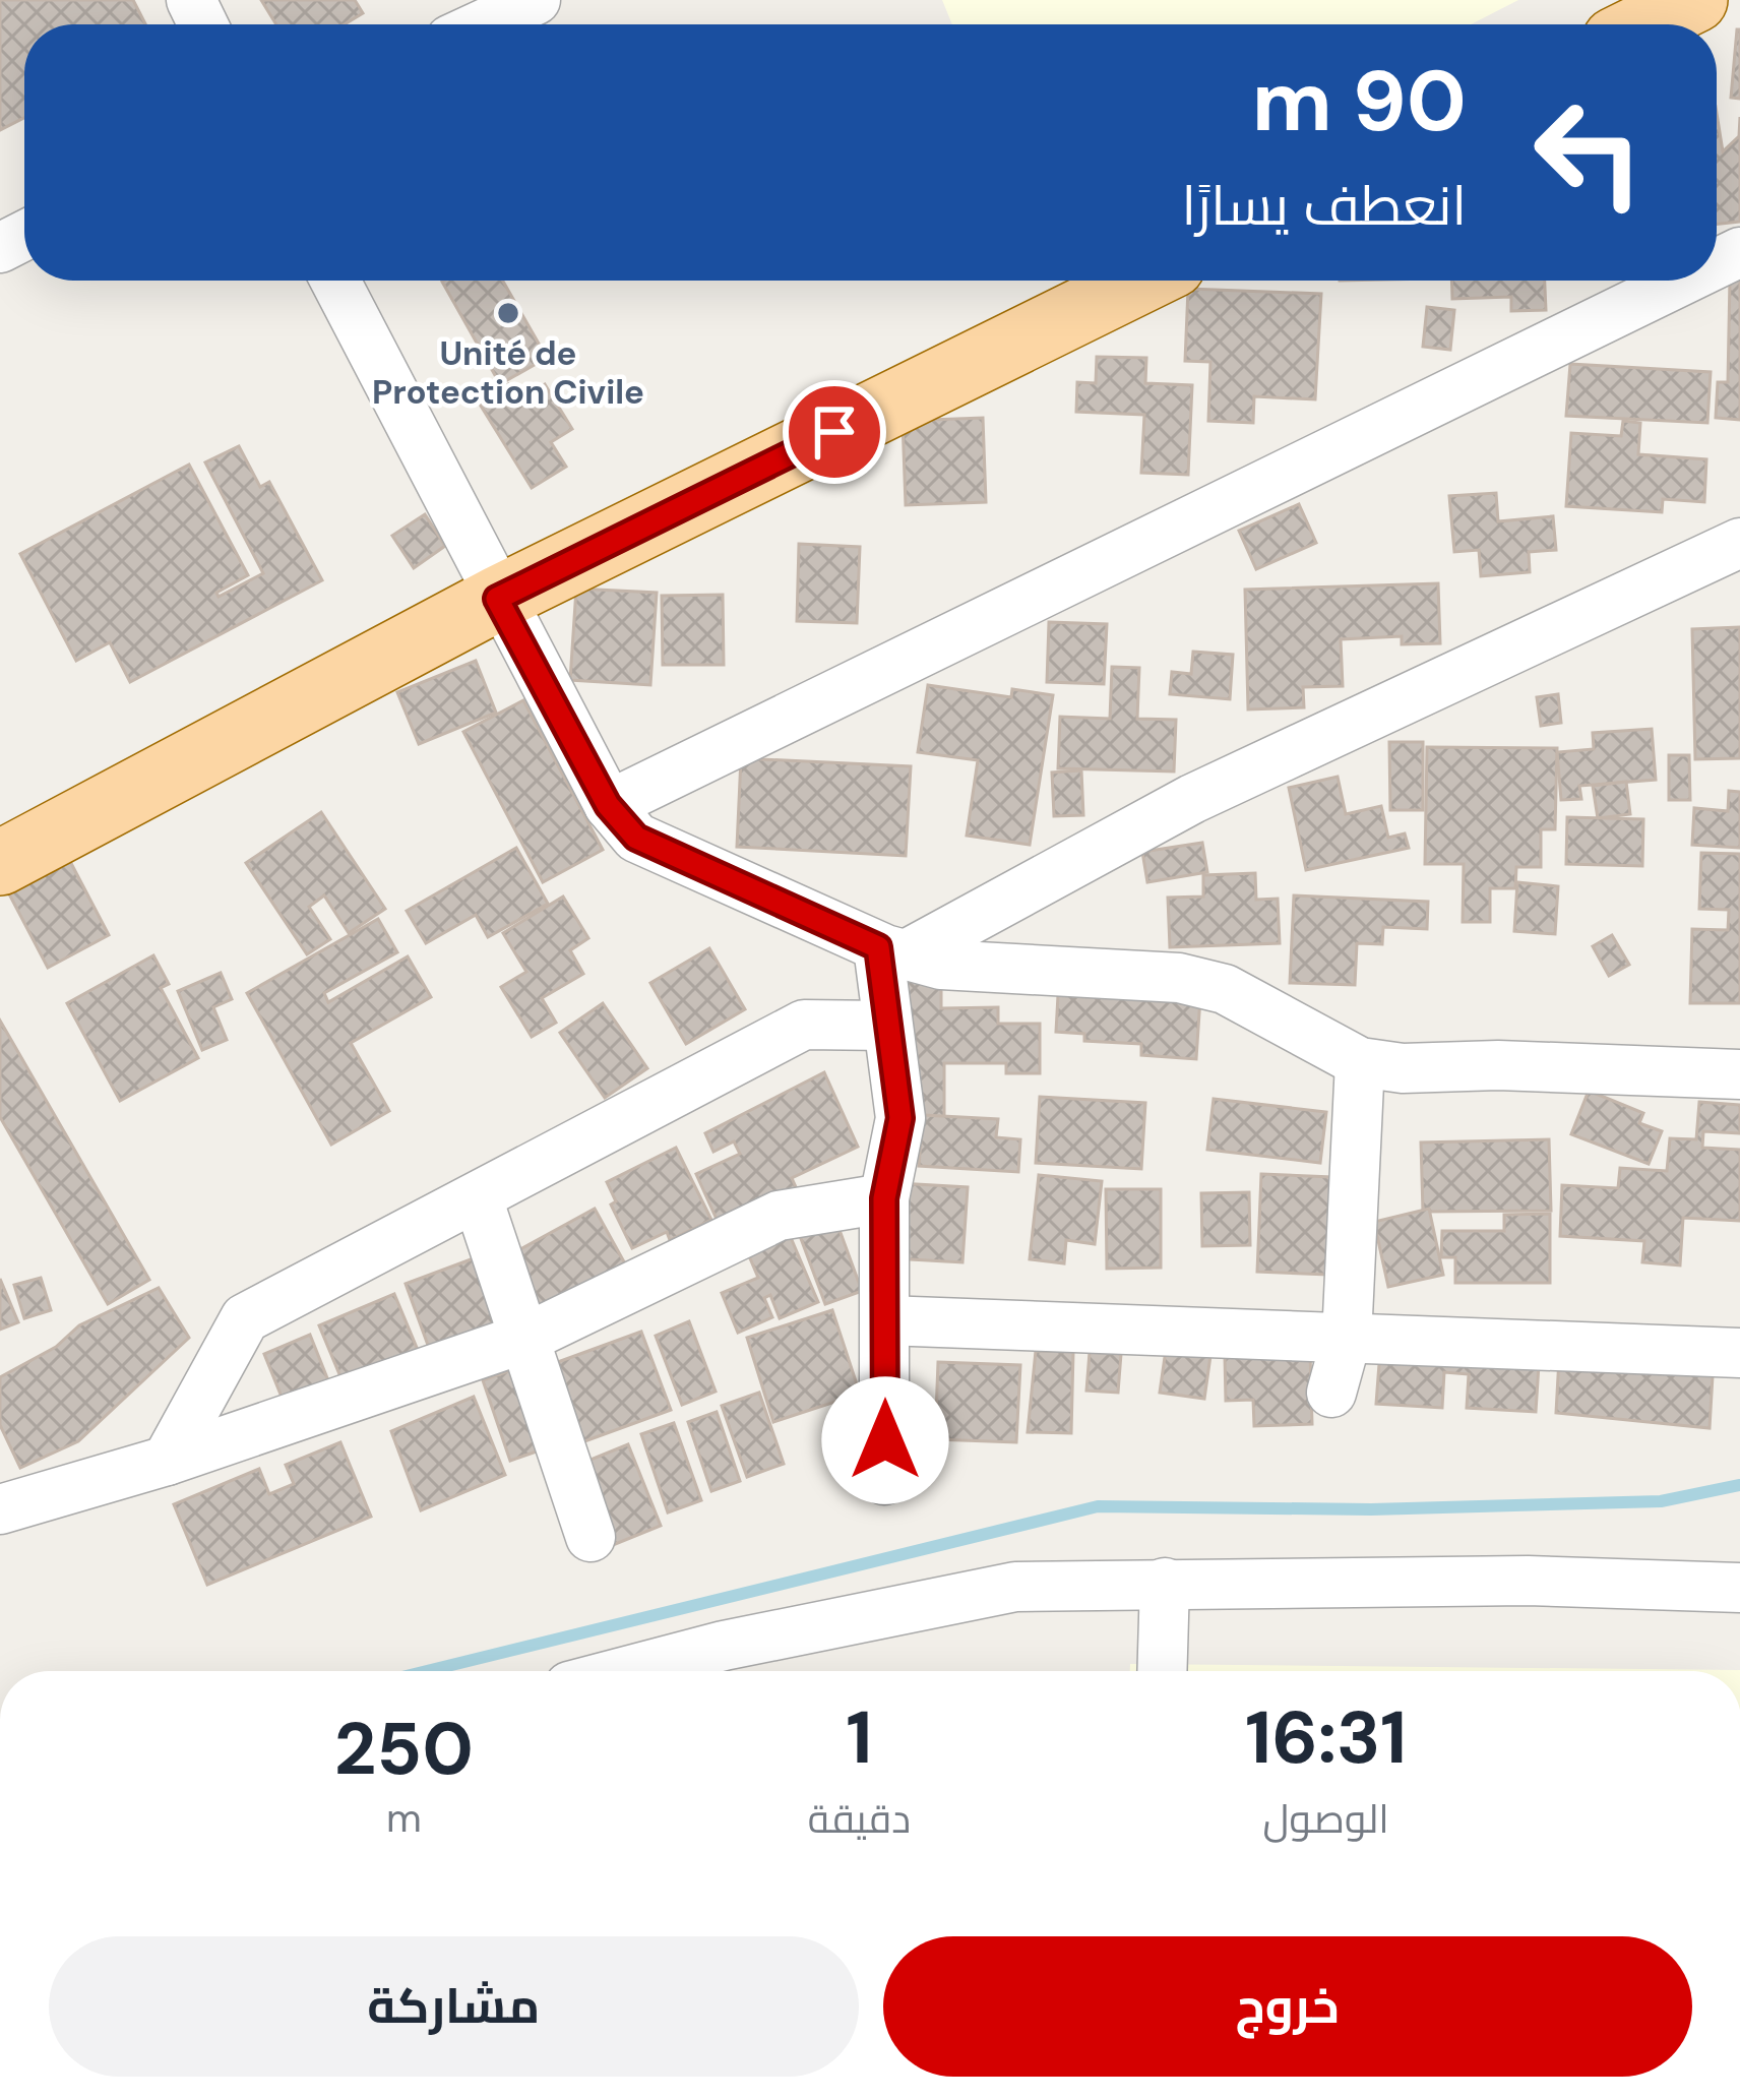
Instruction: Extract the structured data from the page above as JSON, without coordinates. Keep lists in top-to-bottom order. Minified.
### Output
{"places":["Unité de Protection Civile"],"page":{"turn":["90 m","انعطف يسارًا"],"eta":["16:31","الوصول","1","دقيقة","250","m"],"buttons":["خروج","مشاركة"]}}
